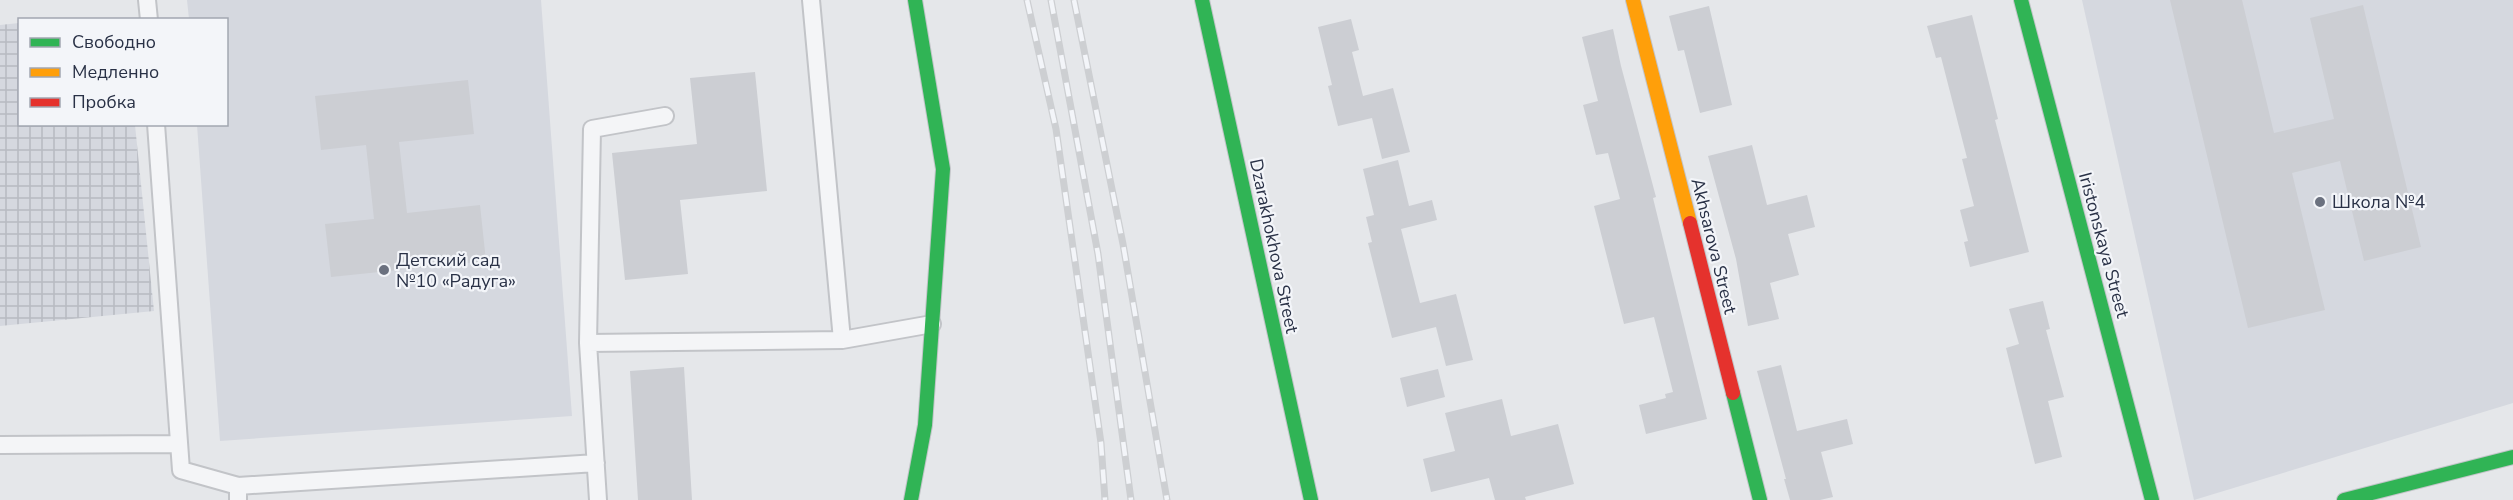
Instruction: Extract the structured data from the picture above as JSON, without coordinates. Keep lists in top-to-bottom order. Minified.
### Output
{"streets":{"street":["Iristonskaya Street","Dzarakhokhova Street","Akhsarova Street"]},"places":["Школа №4","Детский сад №10 «Радуга»"],"legend":["Свободно","Медленно","Пробка"]}
